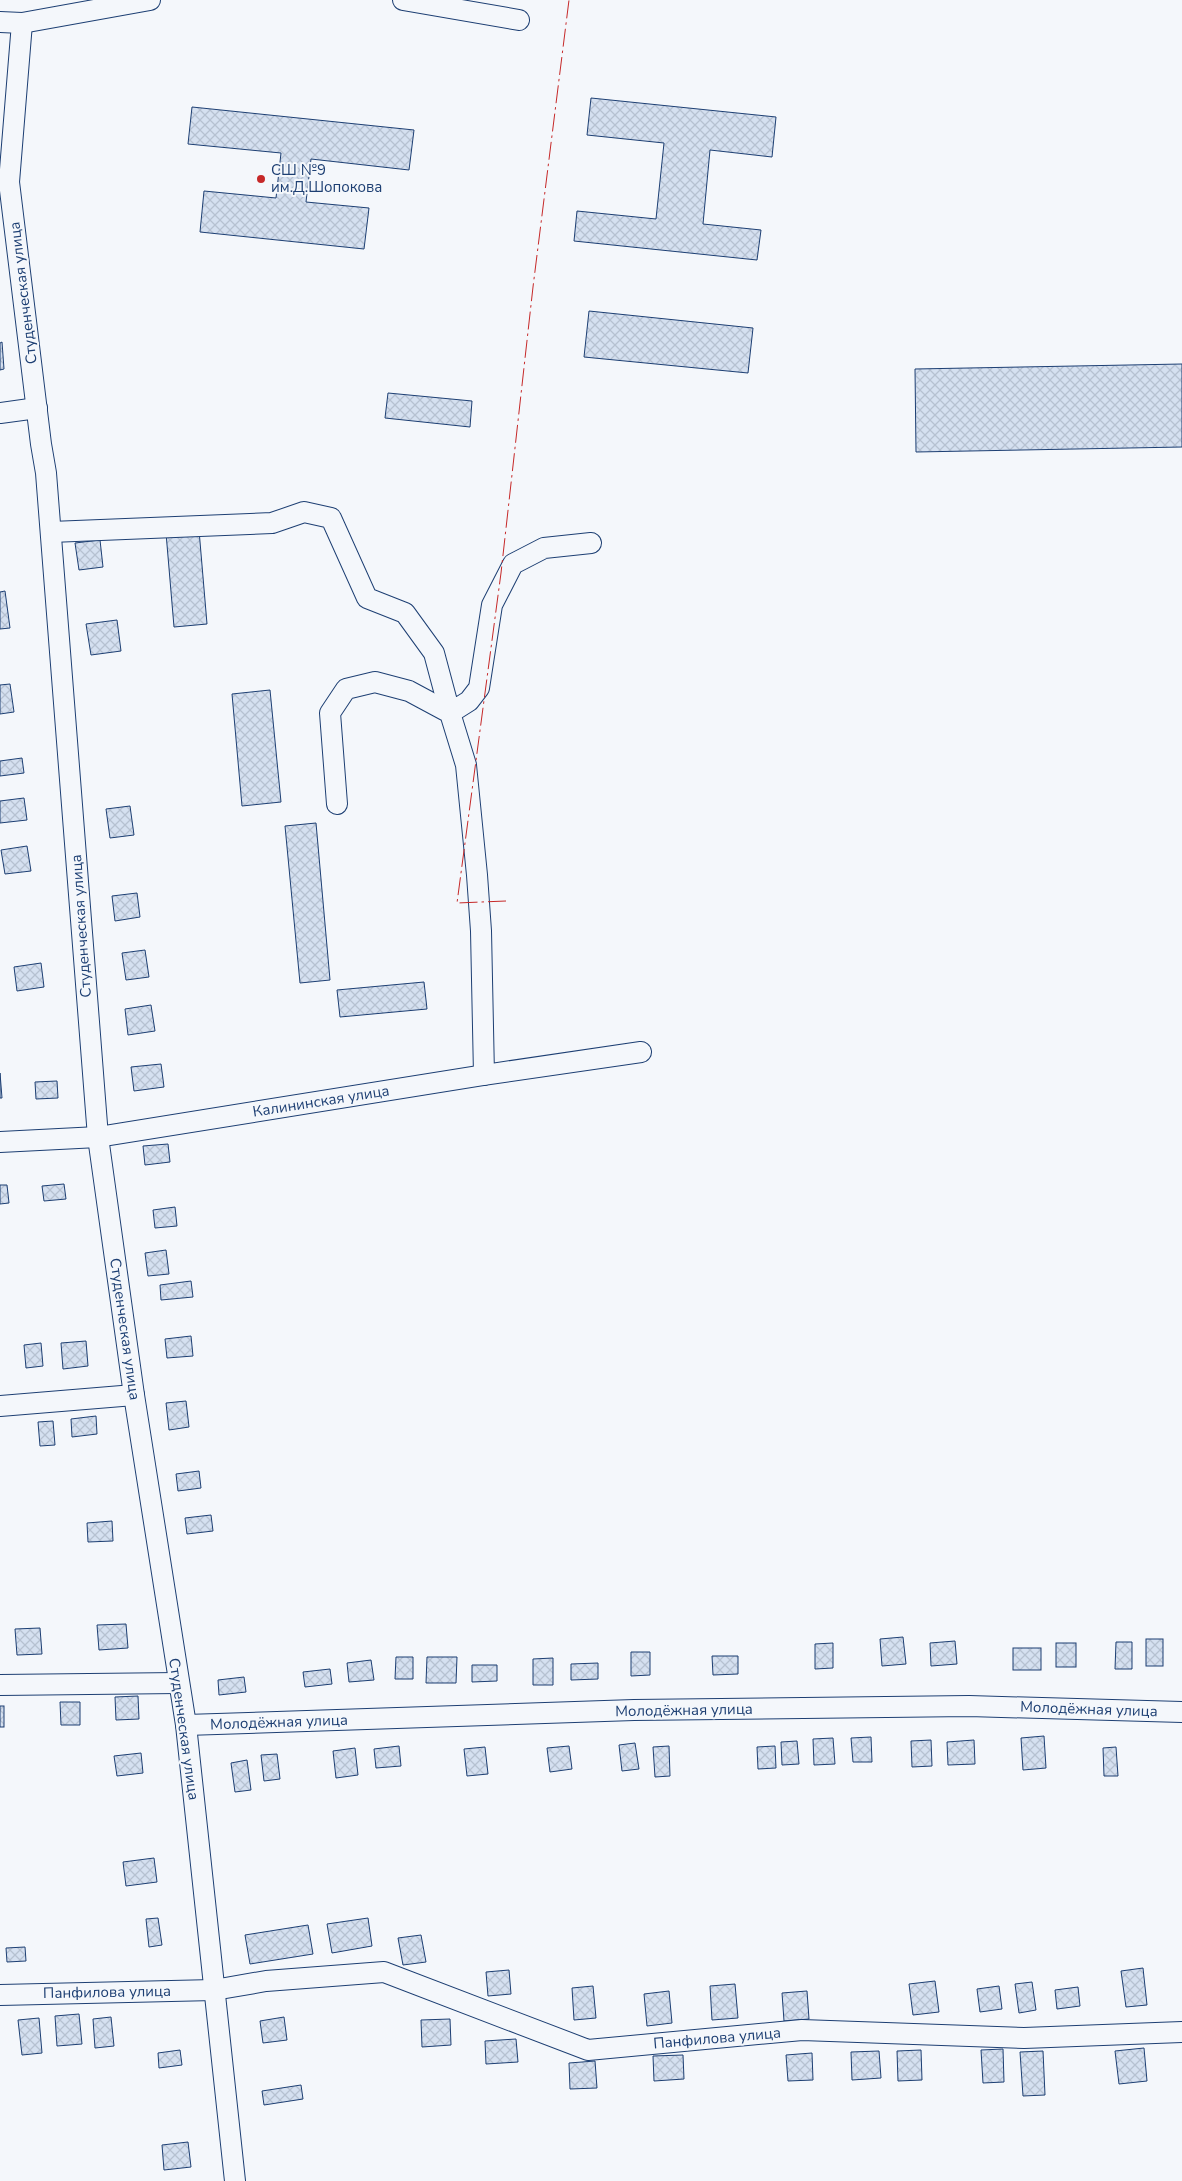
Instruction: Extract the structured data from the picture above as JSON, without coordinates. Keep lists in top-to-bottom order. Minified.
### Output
{"streets":{"street":["Студенческая улица","Калининская улица","Молодёжная улица","Панфилова улица"]},"crossings":[["Студенческая улица","Калининская улица"],["Студенческая улица","Молодёжная улица"],["Студенческая улица","Панфилова улица"]],"places":["СШ №9 им.Д.Шопокова"]}
